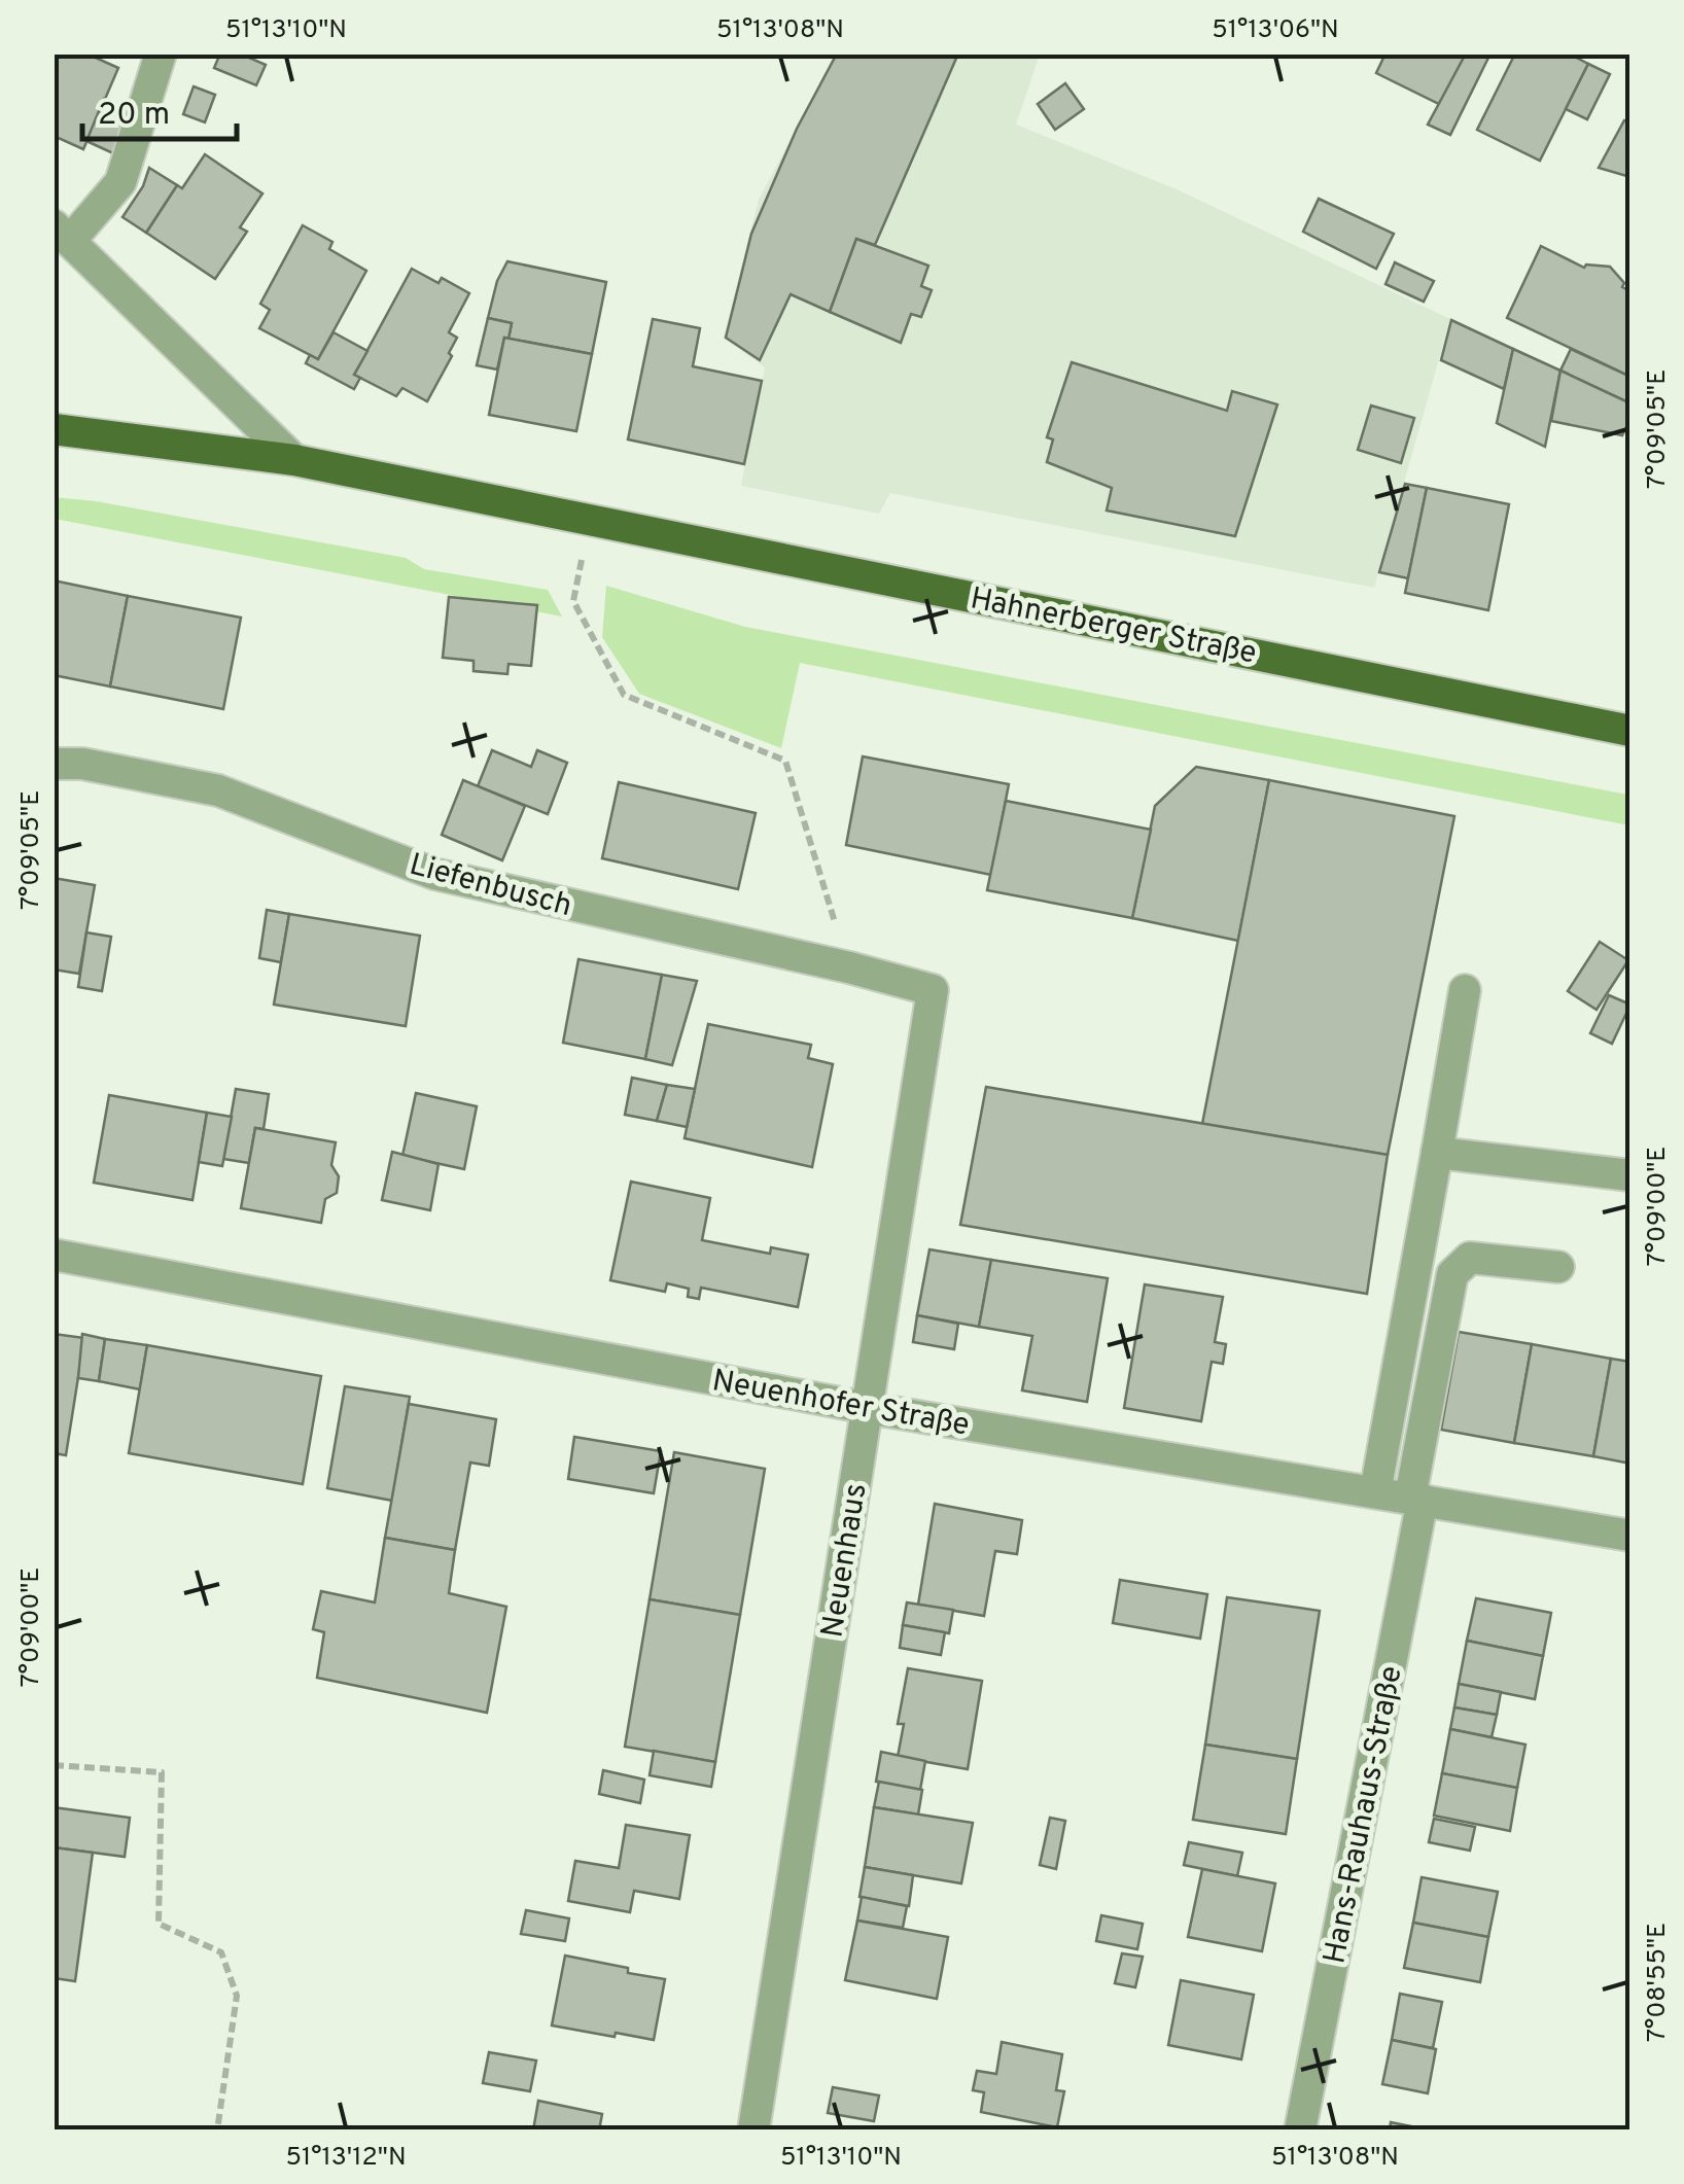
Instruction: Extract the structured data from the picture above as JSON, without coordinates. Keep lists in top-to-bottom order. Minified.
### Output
{"streets":{"main road":["Hahnerberger Straße"],"street":["Liefenbusch","Neuenhofer Straße","Neuenhaus","Hans-Rauhaus-Straße"]},"crossings":[["Liefenbusch","Neuenhaus"],["Neuenhofer Straße","Neuenhaus"],["Neuenhofer Straße","Hans-Rauhaus-Straße"]],"scale_bar":"20 m","coordinates":["51°13'10\"N","51°13'08\"N","51°13'06\"N","7°09'05\"E","7°09'00\"E","7°08'55\"E","51°13'12\"N"]}
